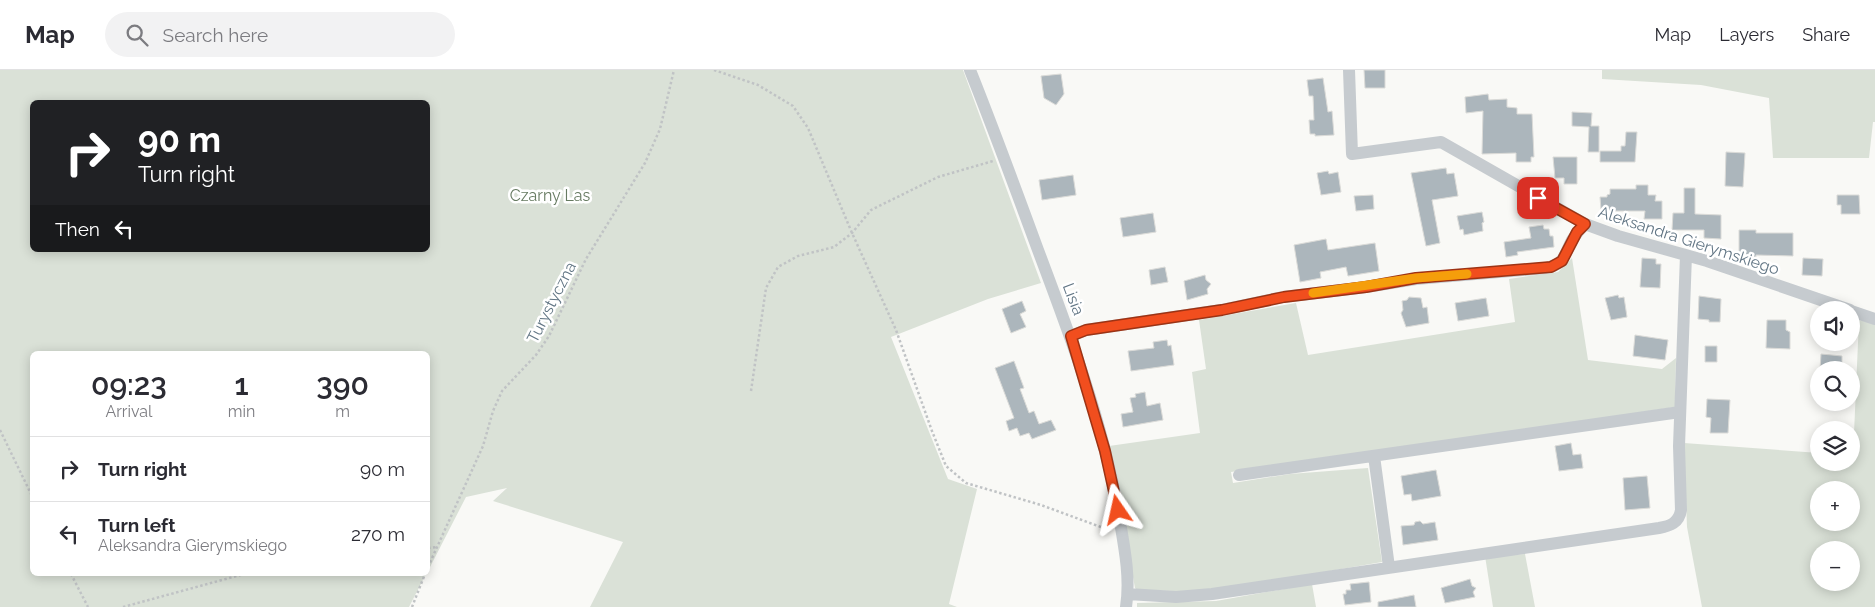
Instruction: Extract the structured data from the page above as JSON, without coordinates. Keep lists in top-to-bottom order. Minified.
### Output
{"streets":{"street":["Aleksandra Gierymskiego","Lisia"],"path":["Turystyczna"]},"parks":["Czarny Las"],"page":{"header":"Map","search":"Search here","nav":["Map","Layers","Share"],"turn":["90 m","Turn right"],"then":"Then","map_buttons":["+","−"],"eta":["09:23","Arrival","1","min","390","m"],"list":[{"name":"Turn right","value":"90 m"},{"name":"Turn left","note":"Aleksandra Gierymskiego","value":"270 m"}]}}
